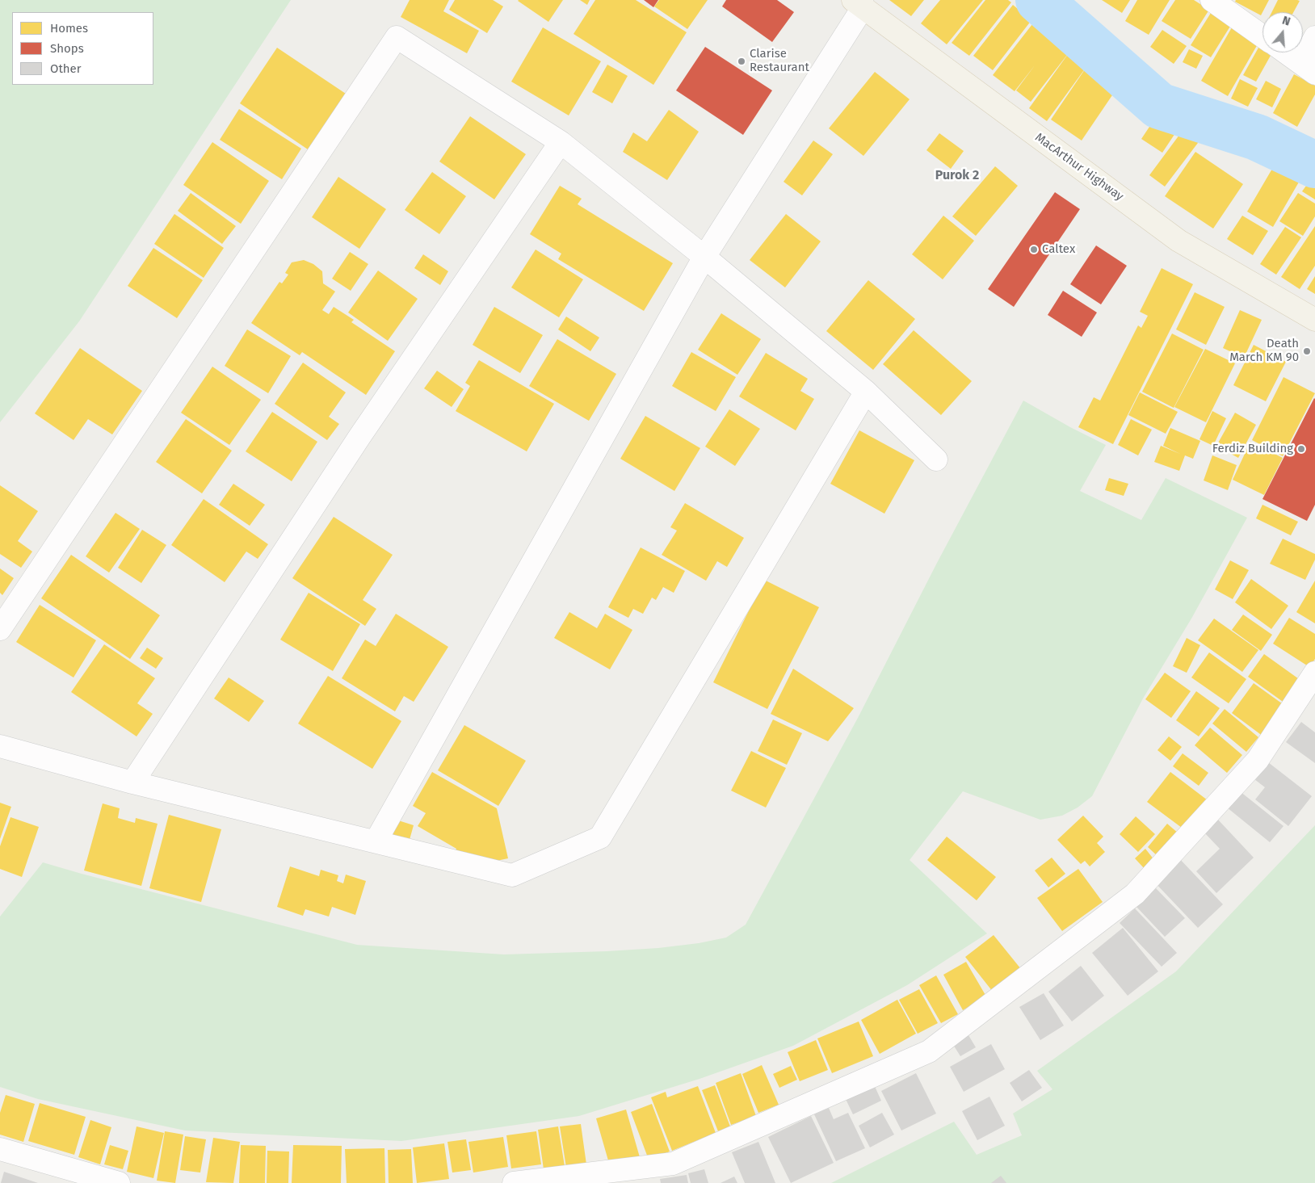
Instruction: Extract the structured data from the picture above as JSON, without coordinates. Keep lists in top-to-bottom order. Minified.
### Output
{"streets":{"main road":["MacArthur Highway"]},"districts":["Purok 2"],"places":["Clarise Restaurant","Caltex","Death March KM 90","Ferdiz Building"],"legend":["Homes","Shops","Other"],"north":"top"}
